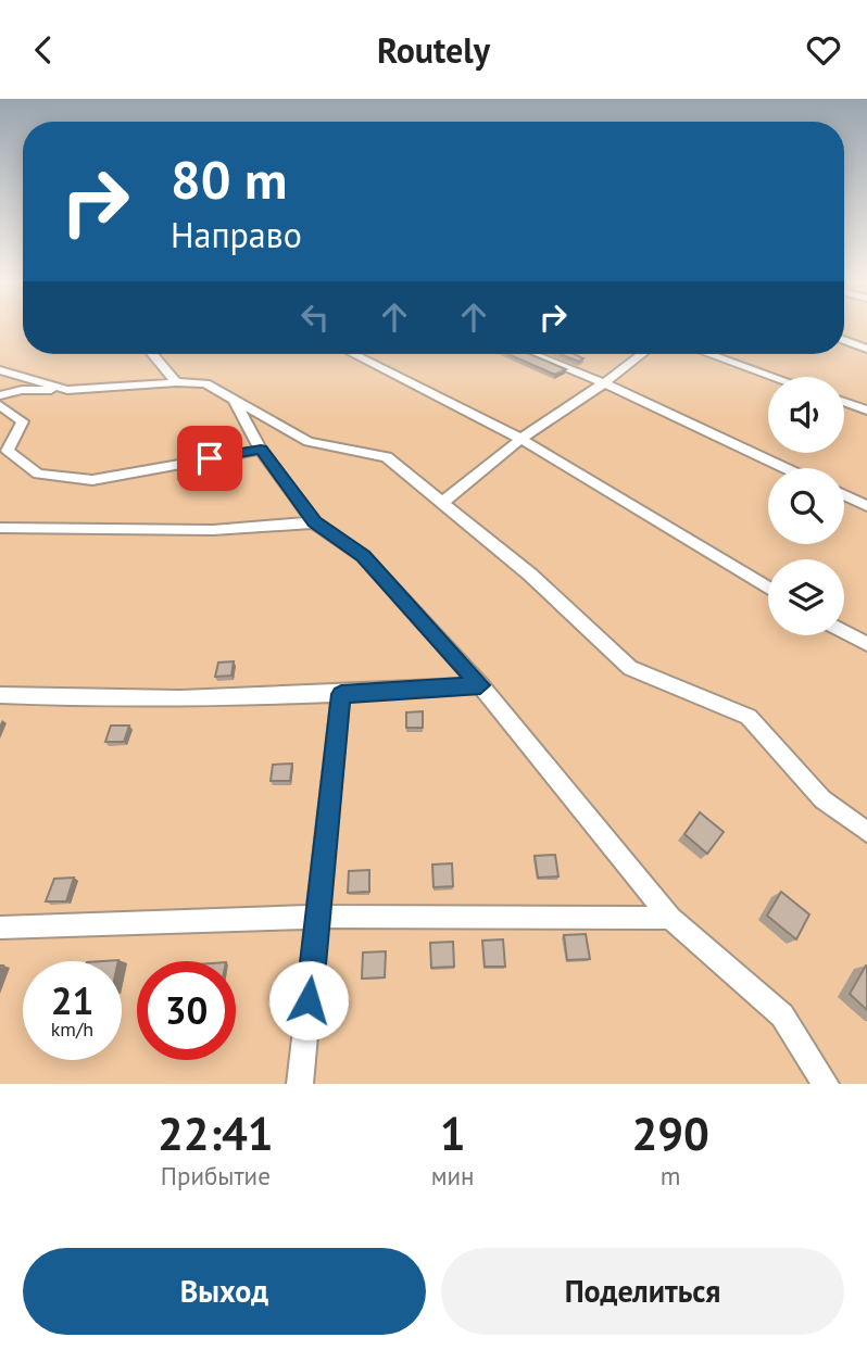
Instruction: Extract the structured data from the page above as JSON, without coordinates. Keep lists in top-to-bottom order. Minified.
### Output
{"page":{"header":"Routely","turn":["80 m","Направо"],"speed":"21 km/h","limit":"30","eta":["22:41","Прибытие","1","мин","290","m"],"buttons":["Выход","Поделиться"]}}
